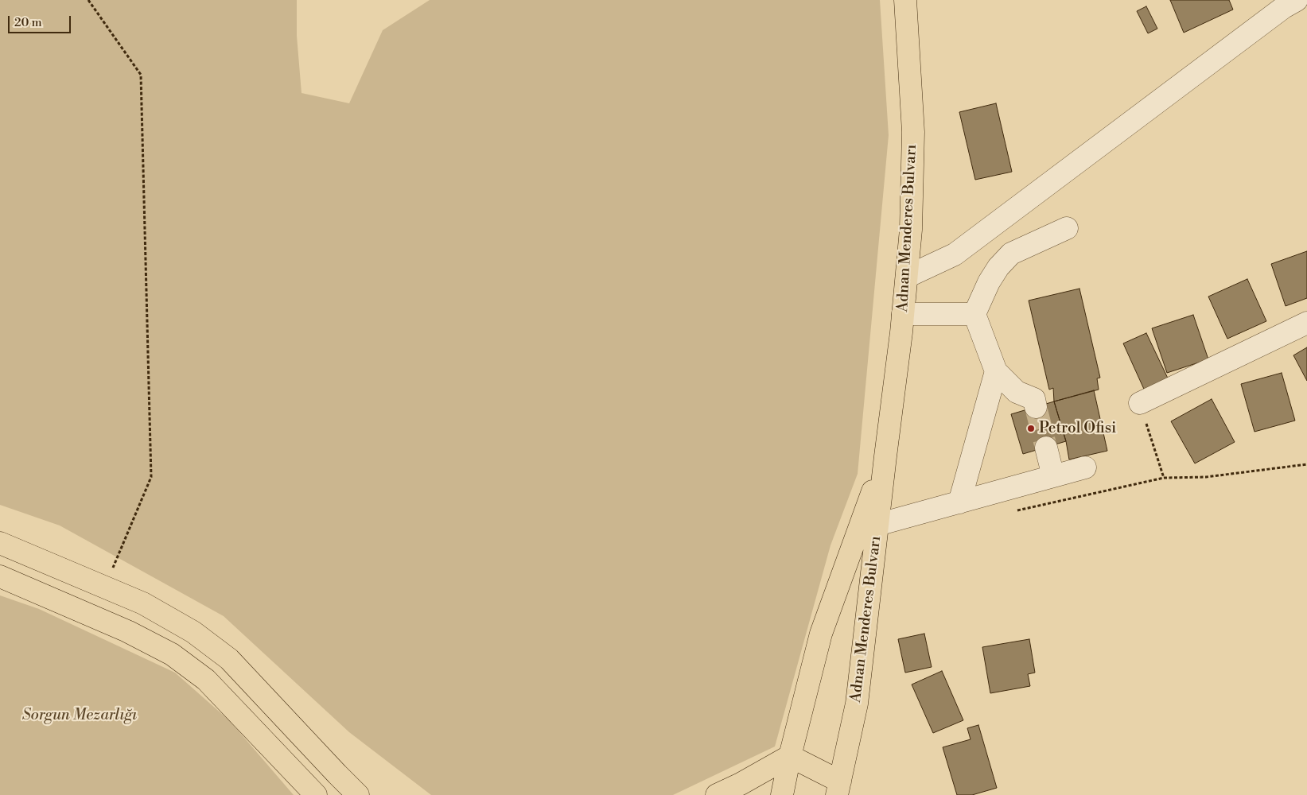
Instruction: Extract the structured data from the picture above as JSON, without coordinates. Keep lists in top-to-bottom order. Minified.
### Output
{"streets":{"main road":["Adnan Menderes Bulvarı"]},"parks":["Sorgun Mezarlığı"],"places":["Petrol Ofisi"],"scale_bar":"20 m"}
